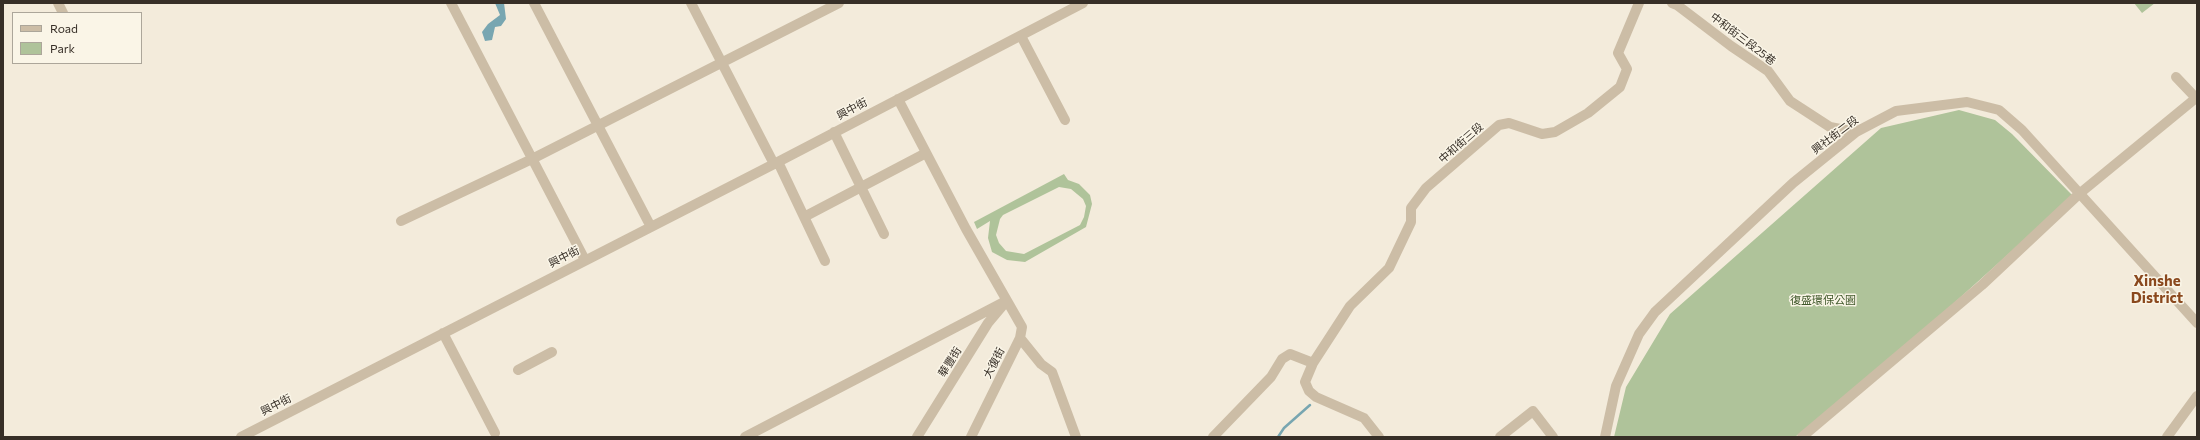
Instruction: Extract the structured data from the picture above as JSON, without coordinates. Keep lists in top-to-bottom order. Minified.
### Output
{"streets":{"street":["中和街三段25巷","興中街","興社街二段","中和街三段","華豐街","大復街"]},"crossings":[["中和街三段25巷","興社街二段"]],"districts":["Xinshe District"],"parks":["復盛環保公園"],"legend":["Road","Park"]}
